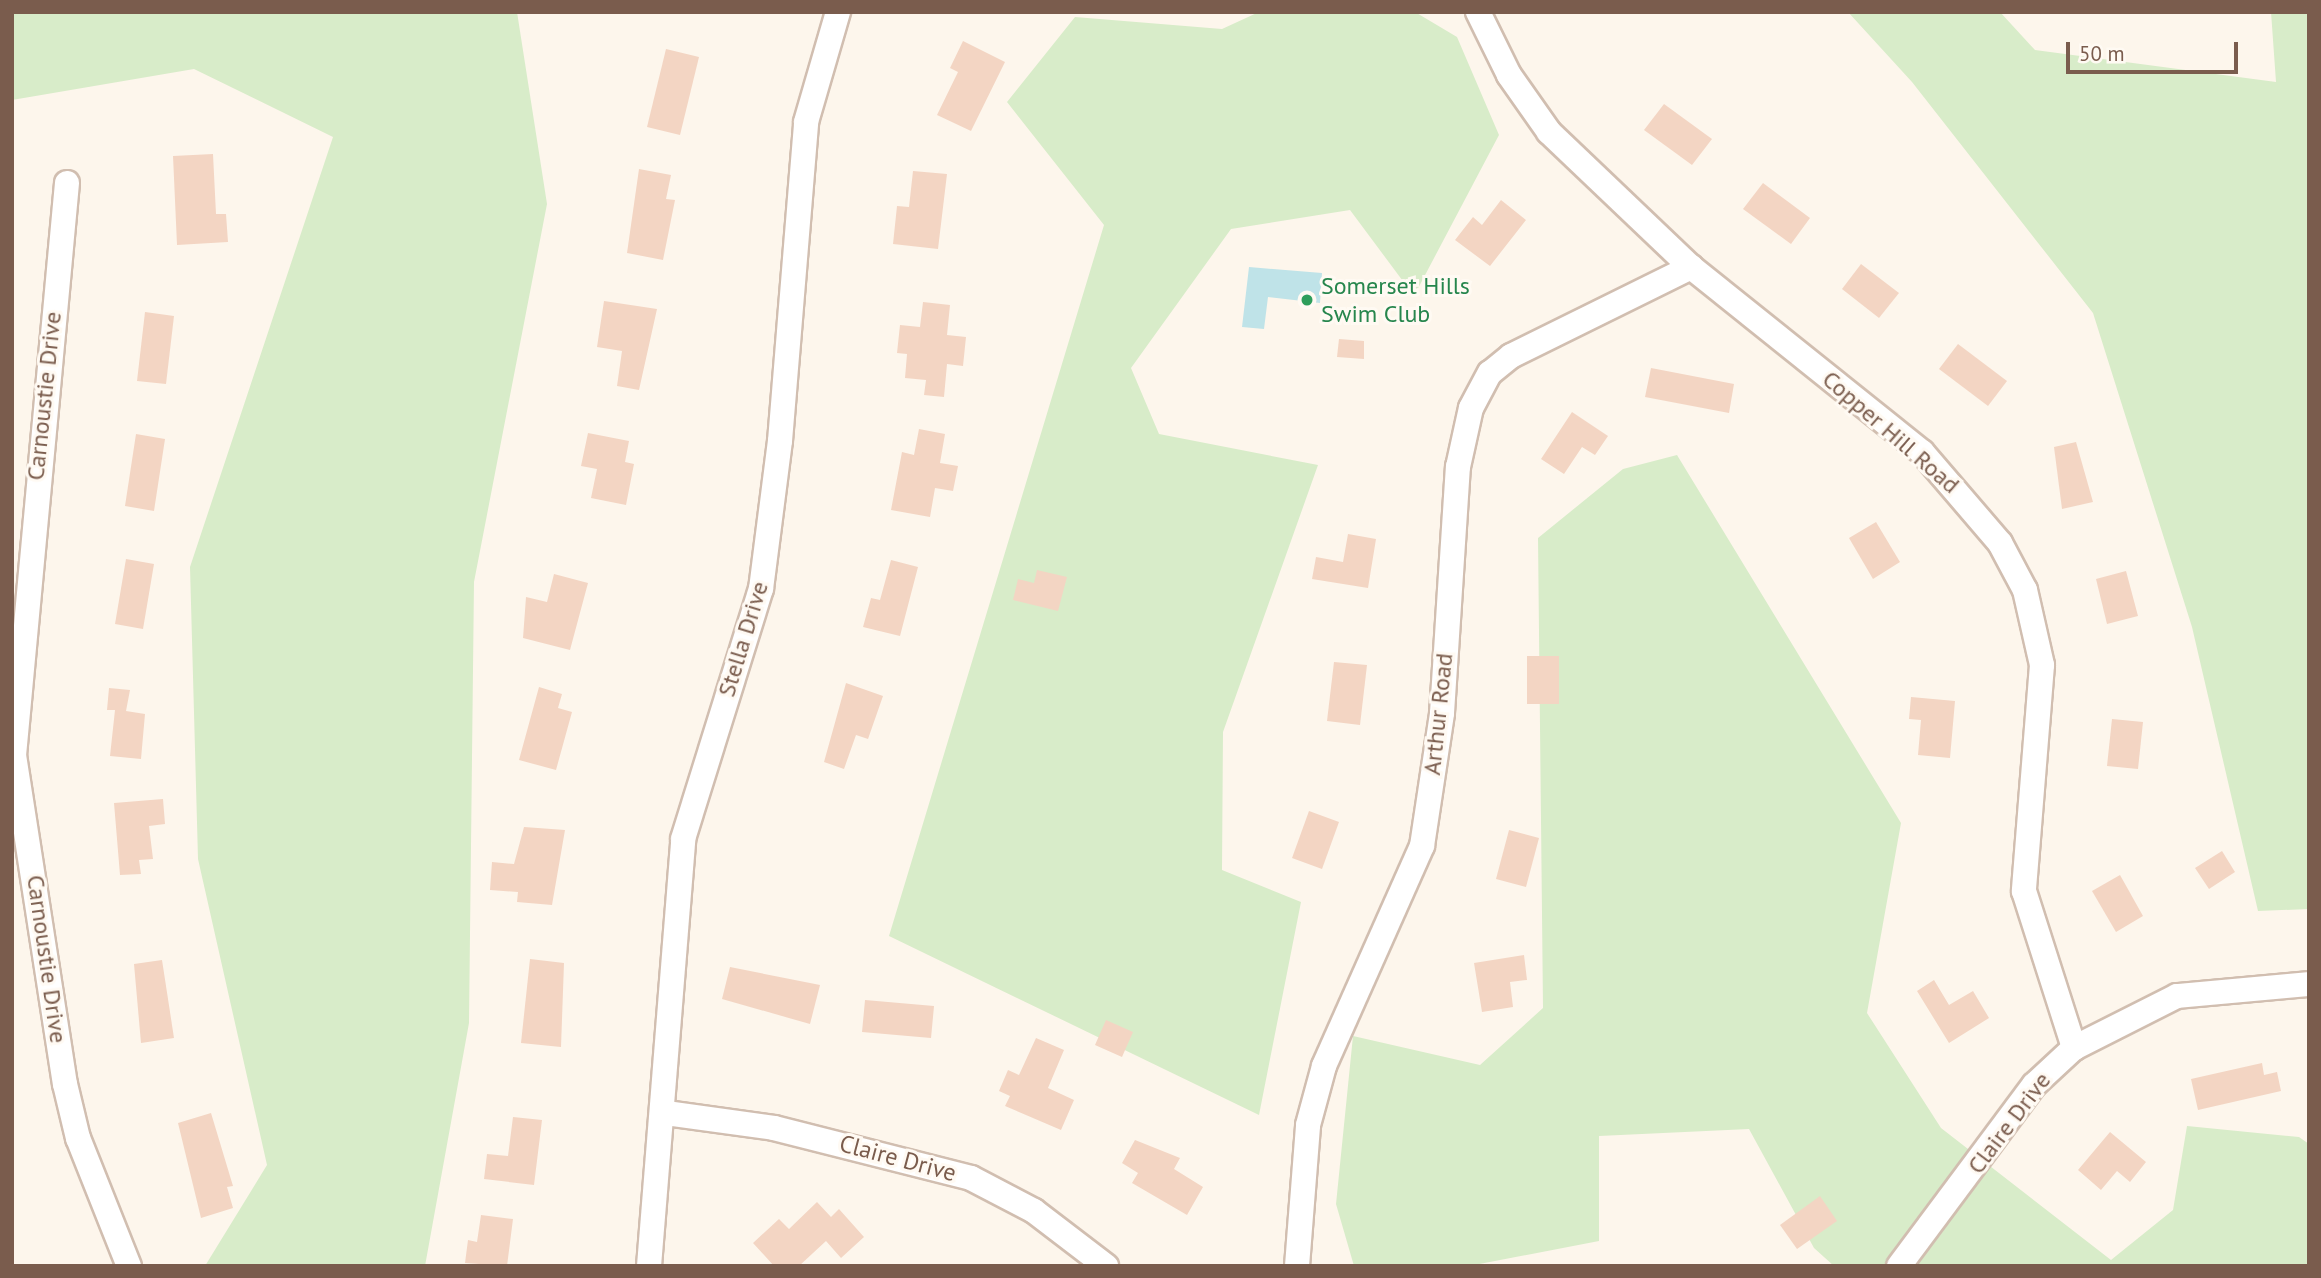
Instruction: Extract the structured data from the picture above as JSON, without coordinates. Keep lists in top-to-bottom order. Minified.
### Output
{"streets":{"street":["Carnoustie Drive","Copper Hill Road","Stella Drive","Arthur Road","Claire Drive"]},"crossings":[["Copper Hill Road","Arthur Road"],["Copper Hill Road","Claire Drive"],["Stella Drive","Claire Drive"]],"places":["Somerset Hills Swim Club"],"scale_bar":"50 m"}
